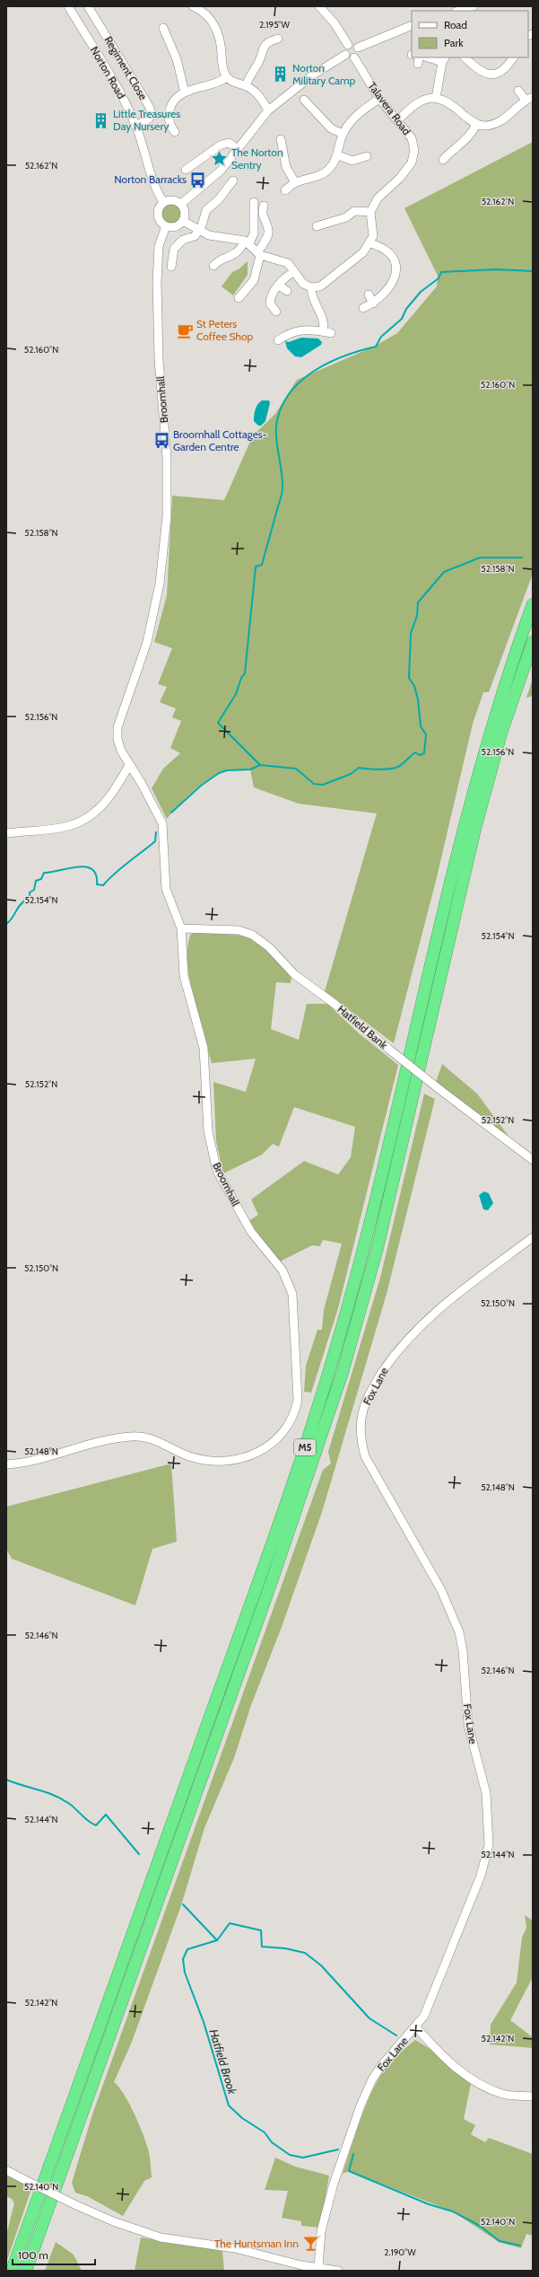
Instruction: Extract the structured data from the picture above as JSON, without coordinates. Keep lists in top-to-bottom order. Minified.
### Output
{"streets":{"highway":["M5"],"street":["Regiment Close","Norton Road","Talavera Road","Broomhall","Hatfield Bank","Fox Lane"]},"crossings":[["Regiment Close","Norton Road"],["Norton Road","Broomhall"],["Broomhall","Hatfield Bank"]],"water":["Hatfield Brook"],"places":{"building":["Norton Military Camp","Little Treasures Day Nursery"],"place":["The Norton Sentry"],"bus stop":["Norton Barracks","Broomhall Cottages- Garden Centre"],"cafe":["St Peters Coffee Shop"],"bar":["The Huntsman Inn"]},"legend":["Road","Park"],"scale_bar":"100 m","coordinates":["2.195°W","52.162°N","52.160°N","52.158°N","52.156°N","52.154°N","52.152°N","52.150°N","52.148°N","52.146°N","52.144°N","52.142°N","52.140°N","2.190°W"]}
